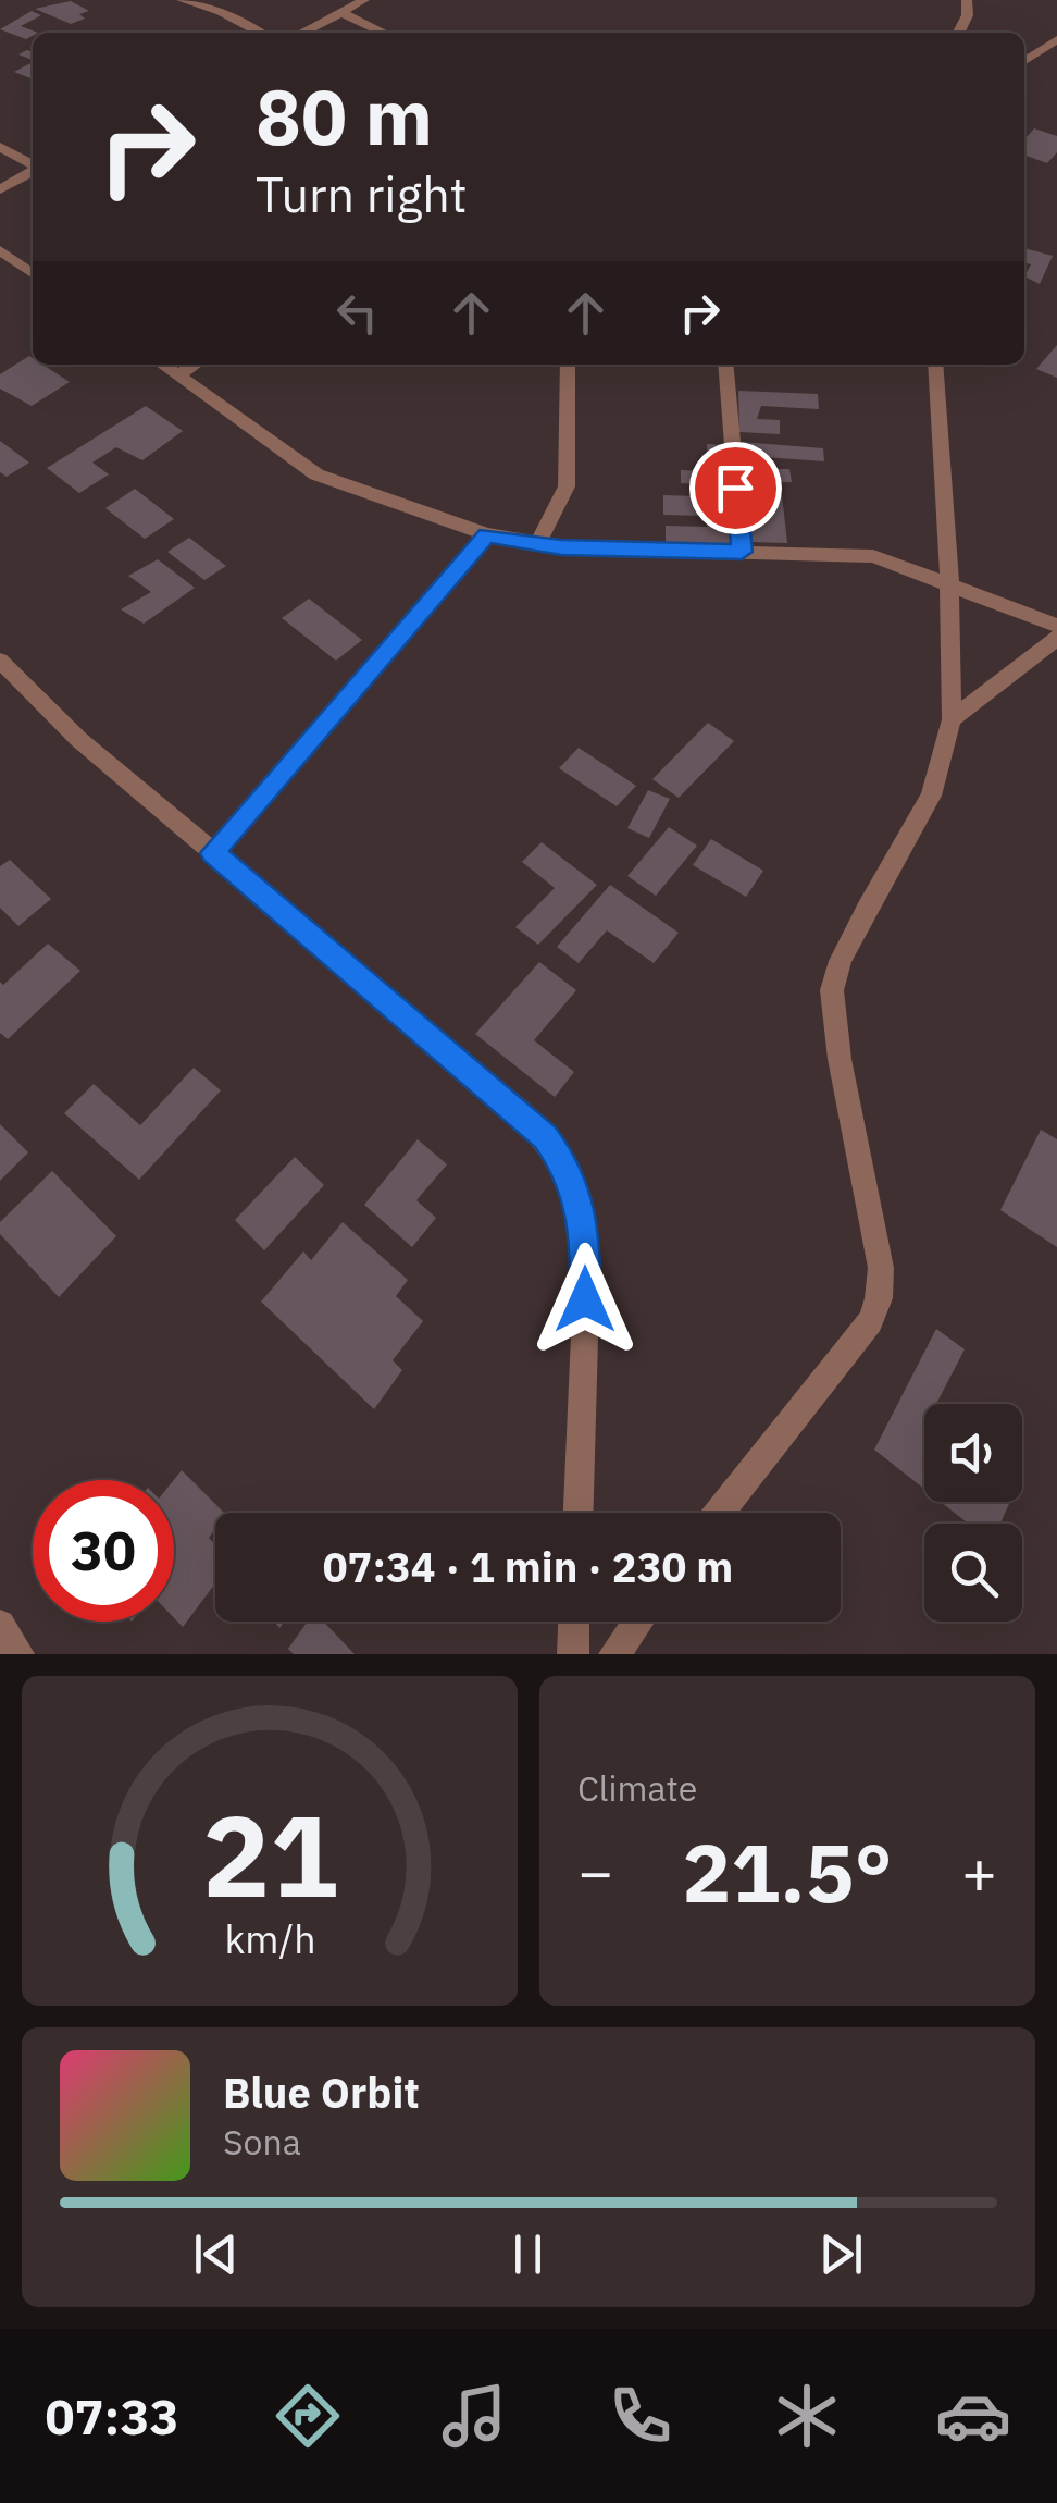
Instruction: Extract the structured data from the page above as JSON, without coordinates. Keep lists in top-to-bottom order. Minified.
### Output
{"page":{"turn":["80 m","Turn right"],"limit":"30","trip":"07:34 · 1 min · 230 m","tile":"Climate","heat":["−","21.5°","+"],"song":["Blue Orbit","Sona"],"tabs":"07:33","gauge":["21","km/h"]}}
